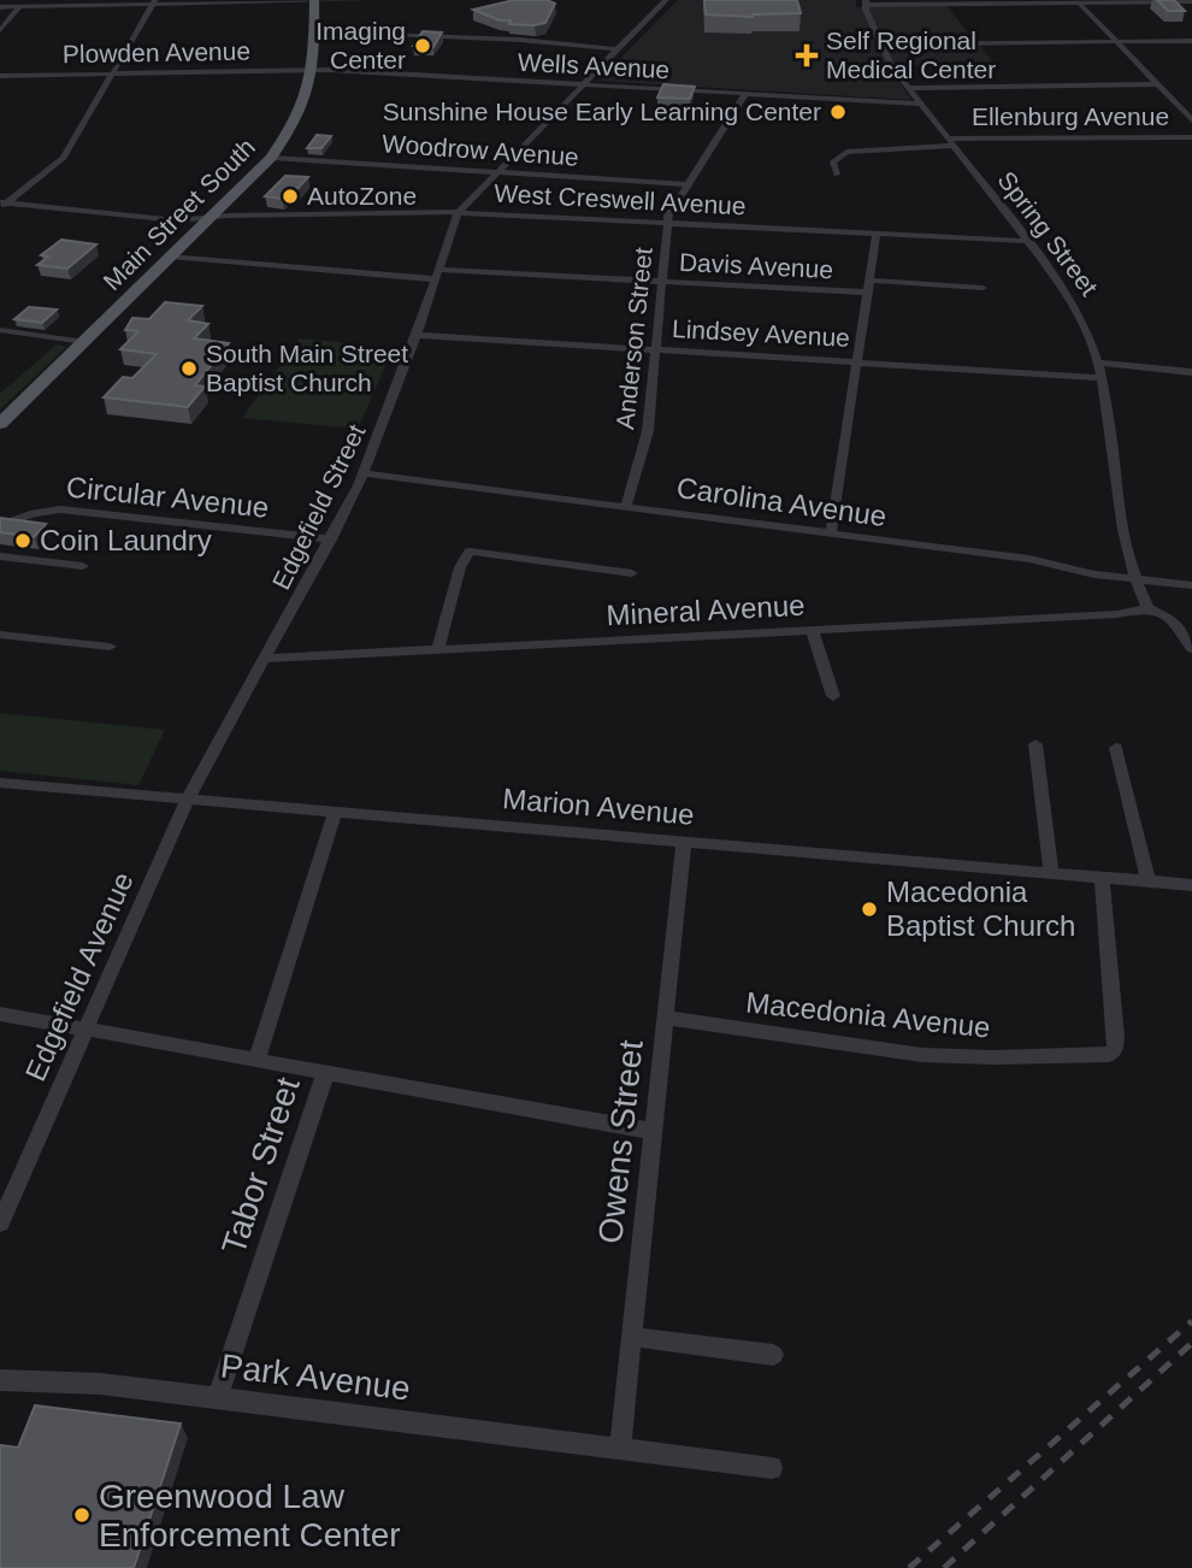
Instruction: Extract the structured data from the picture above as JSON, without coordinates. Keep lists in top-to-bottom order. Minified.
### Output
{"streets":{"main road":["Main Street South"],"street":["Plowden Avenue","Wells Avenue","Ellenburg Avenue","Woodrow Avenue","West Creswell Avenue","Spring Street","Davis Avenue","Lindsey Avenue","Anderson Street","Circular Avenue","Carolina Avenue","Edgefield Street","Mineral Avenue","Marion Avenue","Edgefield Avenue","Macedonia Avenue","Owens Street","Tabor Street","Park Avenue"]},"crossings":[["Plowden Avenue","Wells Avenue"],["Plowden Avenue","Main Street South"],["Wells Avenue","Main Street South"],["Wells Avenue","Spring Street"],["Wells Avenue","Anderson Street"],["Wells Avenue","Edgefield Street"],["Ellenburg Avenue","Spring Street"],["Woodrow Avenue","Main Street South"],["Woodrow Avenue","Anderson Street"],["Woodrow Avenue","Edgefield Street"],["West Creswell Avenue","Main Street South"],["West Creswell Avenue","Spring Street"],["West Creswell Avenue","Anderson Street"],["West Creswell Avenue","Edgefield Street"],["Main Street South","Davis Avenue"],["Spring Street","Lindsey Avenue"],["Spring Street","Carolina Avenue"],["Spring Street","Mineral Avenue"],["Davis Avenue","Anderson Street"],["Davis Avenue","Edgefield Street"],["Lindsey Avenue","Anderson Street"],["Lindsey Avenue","Edgefield Street"],["Anderson Street","Carolina Avenue"],["Circular Avenue","Edgefield Street"],["Carolina Avenue","Edgefield Street"],["Edgefield Street","Mineral Avenue"],["Edgefield Street","Marion Avenue"],["Edgefield Street","Edgefield Avenue"],["Marion Avenue","Edgefield Avenue"],["Marion Avenue","Owens Street"],["Marion Avenue","Tabor Street"],["Macedonia Avenue","Owens Street"],["Owens Street","Park Avenue"],["Tabor Street","Park Avenue"]],"places":{"other":["Imaging Center","Sunshine House Early Learning Center","AutoZone","South Main Street Baptist Church","Coin Laundry","Macedonia Baptist Church","Greenwood Law Enforcement Center"],"health":["Self Regional Medical Center"]}}
